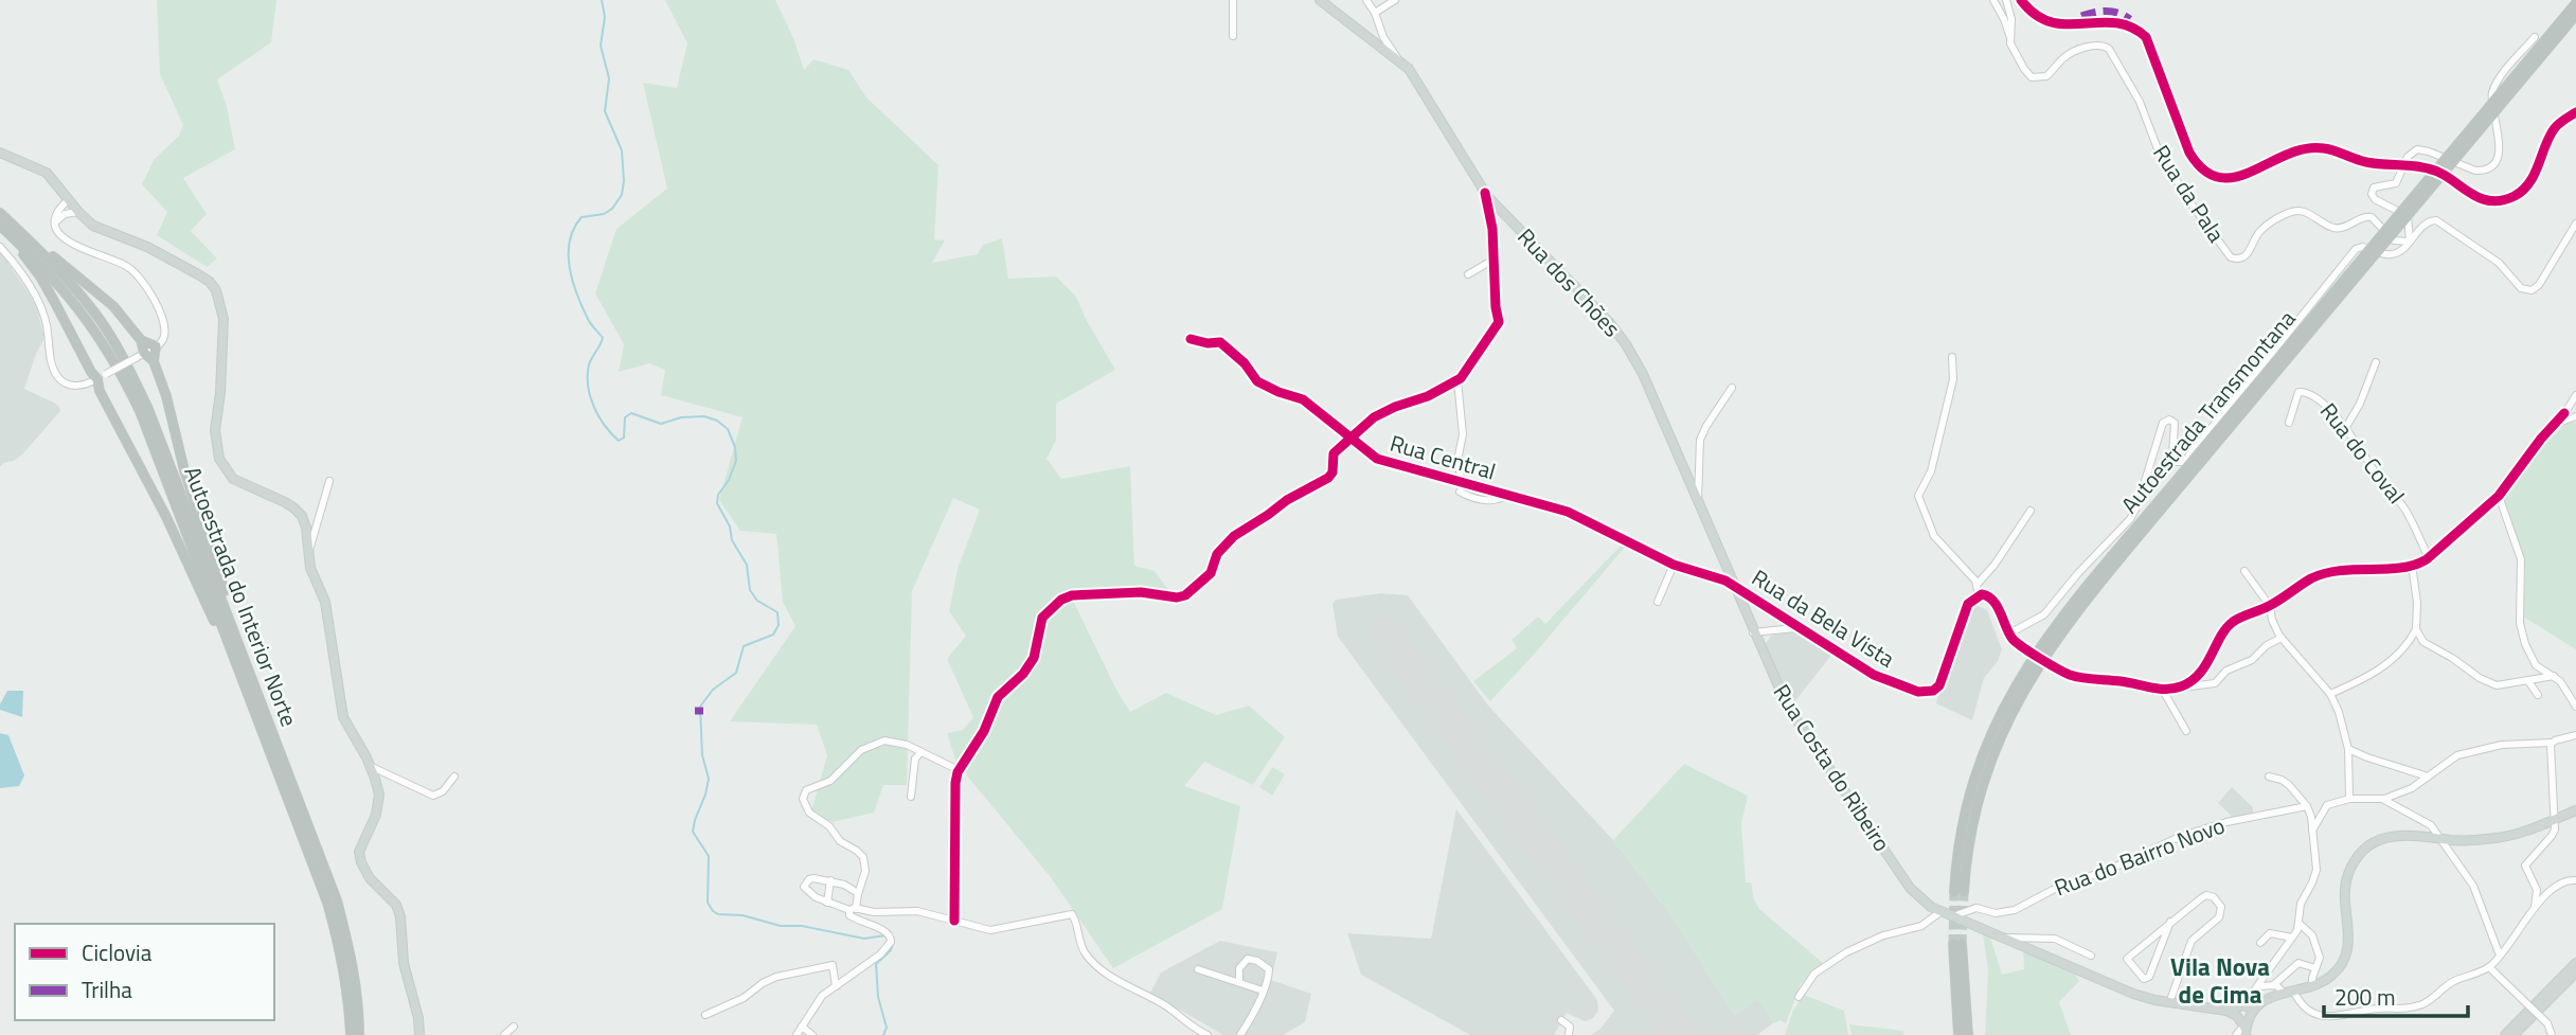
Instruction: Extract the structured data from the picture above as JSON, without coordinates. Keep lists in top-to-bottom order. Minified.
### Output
{"streets":{"highway":["Autoestrada Transmontana","Autoestrada do Interior Norte"],"main road":["Rua dos Chões","Rua Costa do Ribeiro"],"street":["Rua da Pala","Rua do Coval","Rua Central","Rua da Bela Vista","Rua do Bairro Novo"]},"crossings":[["Rua dos Chões","Rua da Bela Vista"],["Rua dos Chões","Rua Costa do Ribeiro"],["Rua Central","Rua da Bela Vista"],["Rua Costa do Ribeiro","Rua do Bairro Novo"]],"districts":["Vila Nova de Cima"],"legend":["Ciclovia","Trilha"],"scale_bar":"200 m"}
